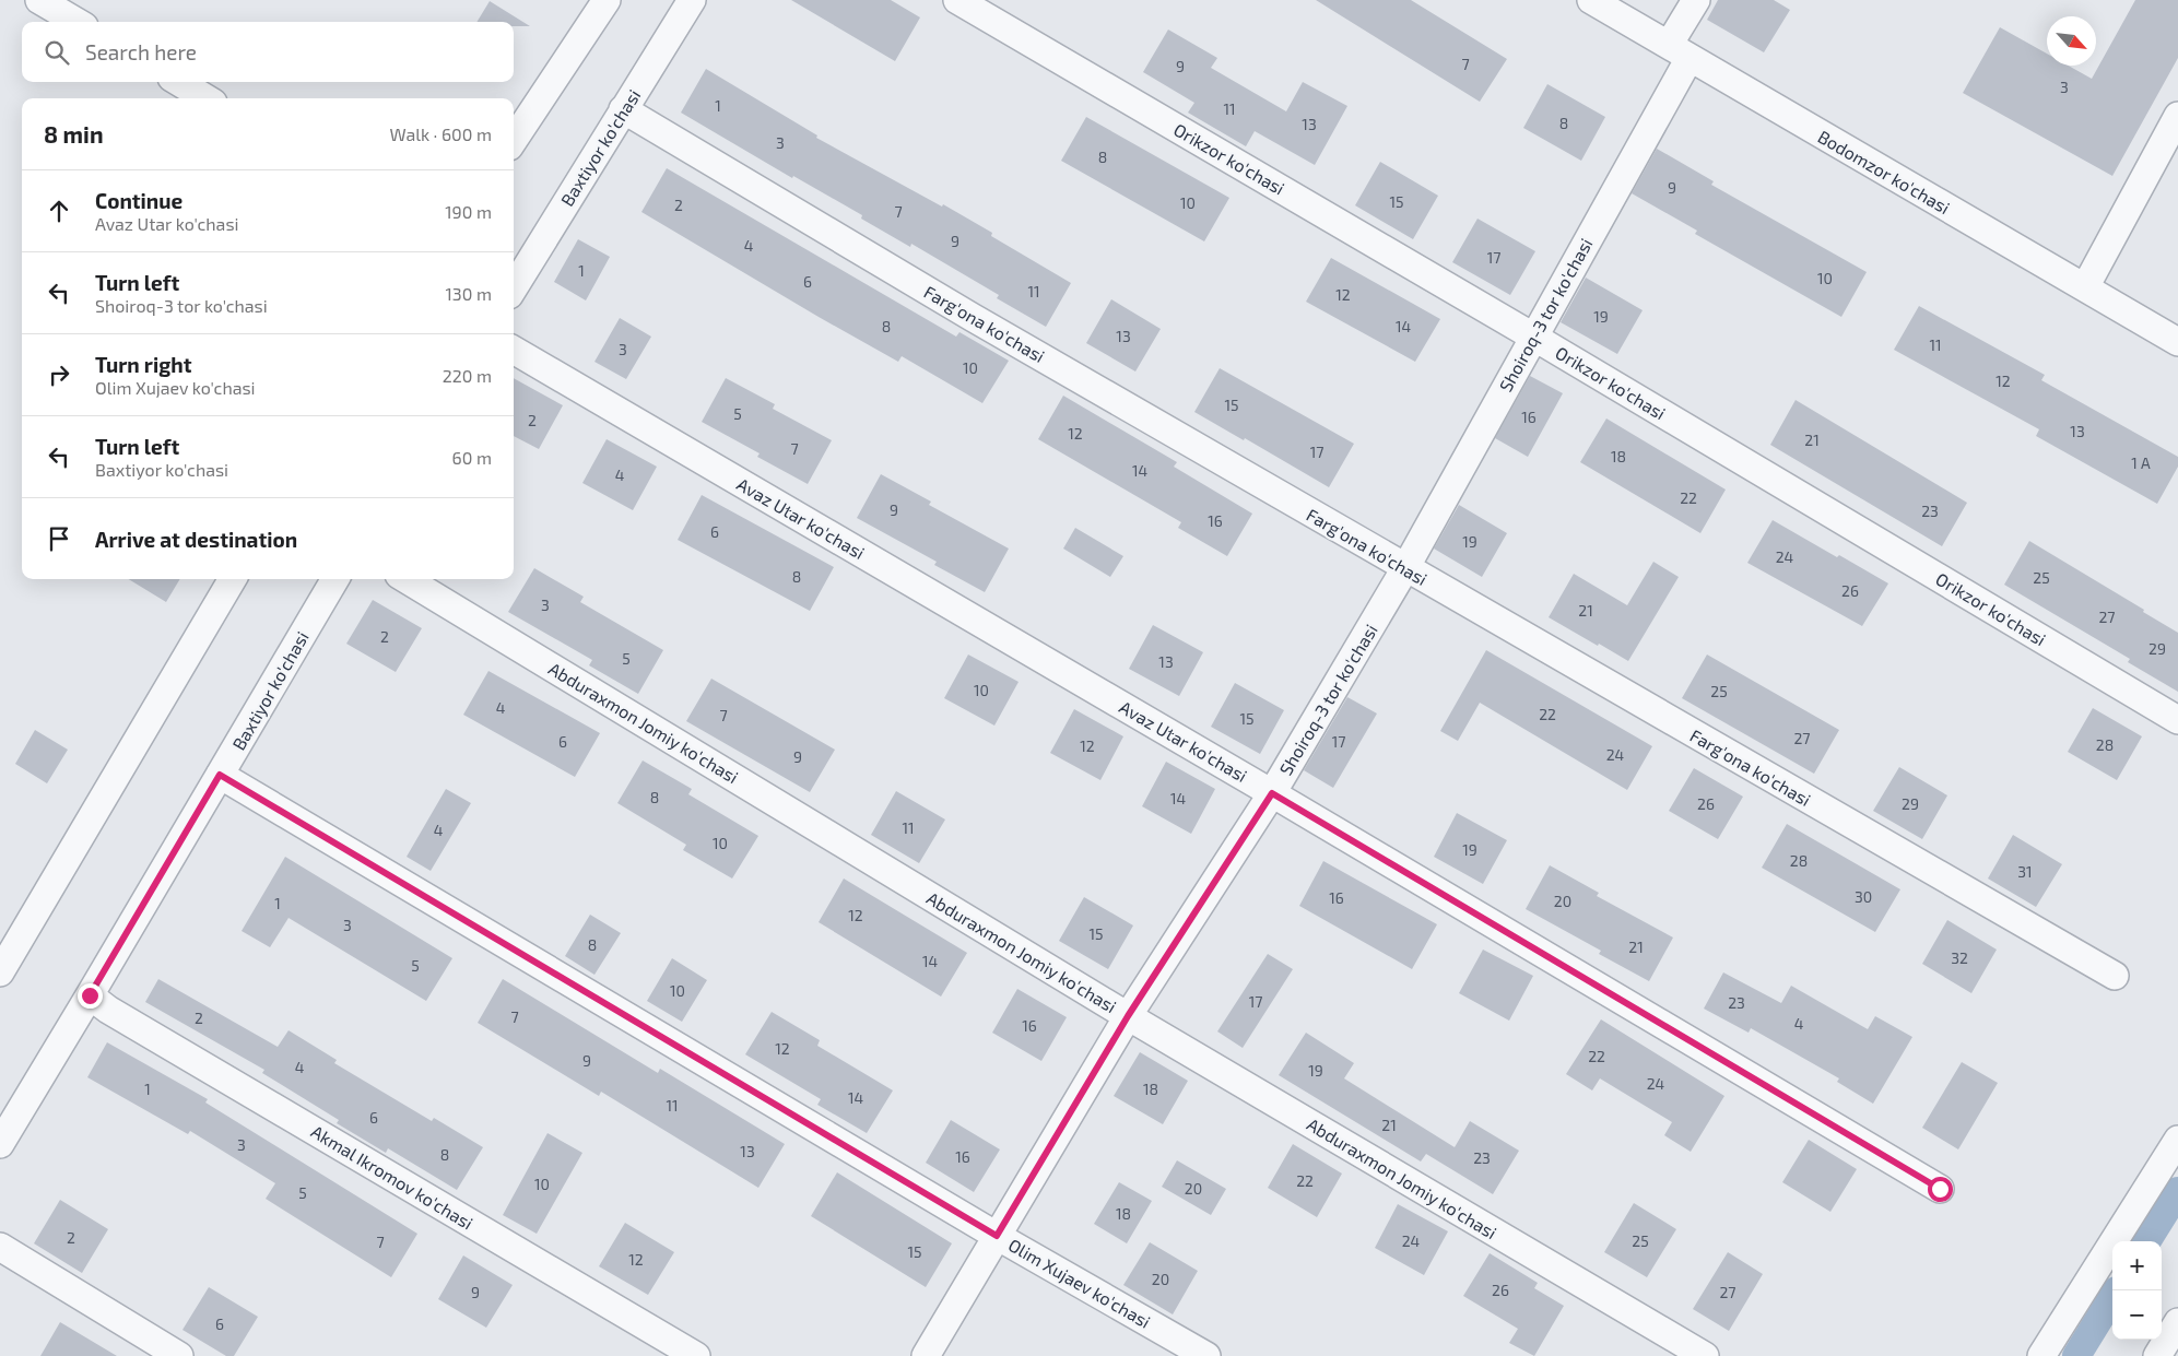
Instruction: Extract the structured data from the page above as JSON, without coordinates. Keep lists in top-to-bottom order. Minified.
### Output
{"streets":{"street":["Baxtiyor ko'chasi","Orikzor ko'chasi","Bodomzor ko'chasi","Shoiroq-3 tor ko'chasi","Farg'ona ko'chasi","Avaz Utar ko'chasi","Abduraxmon Jomiy ko'chasi","Akmal Ikromov ko'chasi","Olim Xujaev ko'chasi"]},"crossings":[["Baxtiyor ko'chasi","Farg'ona ko'chasi"],["Baxtiyor ko'chasi","Akmal Ikromov ko'chasi"],["Baxtiyor ko'chasi","Olim Xujaev ko'chasi"],["Orikzor ko'chasi","Shoiroq-3 tor ko'chasi"],["Bodomzor ko'chasi","Shoiroq-3 tor ko'chasi"],["Shoiroq-3 tor ko'chasi","Farg'ona ko'chasi"],["Shoiroq-3 tor ko'chasi","Avaz Utar ko'chasi"],["Shoiroq-3 tor ko'chasi","Abduraxmon Jomiy ko'chasi"],["Shoiroq-3 tor ko'chasi","Olim Xujaev ko'chasi"]],"house_numbers":["7","9","3","1","11","8","13","3","8","9","15","10","2","7","9","4","17","1","10","6","11","12","19","8","14","13","11","3","10","12","15","5","16","2","13","12","21","7","17","18","1 А","14","4","22","9","23","16","6","19","24","8","25","26","3","21","27","2","29","5","13","10","25","4","22","7","15","27","6","17","28","12","24","9","8","14","26","29","11","4","10","19","28","31","30","16","20","1","12","3","15","8","21","32","14","5","10","17","23","7","2","4","16","12","22","9","4","19","24","1","18","14","11","6","21","3","13","8","16","23","22","10","20","5","18","2","24","25","7","15","12","20","26","9","27","6"],"north":"bottom right","page":{"search":"Search here","heading":["8 min","Walk · 600 m"],"list":[["Continue","Avaz Utar ko'chasi","190 m"],["Turn left","Shoiroq-3 tor ko'chasi","130 m"],["Turn right","Olim Xujaev ko'chasi","220 m"],["Turn left","Baxtiyor ko'chasi","60 m"],"Arrive at destination"],"map_buttons":["+","−"]}}
